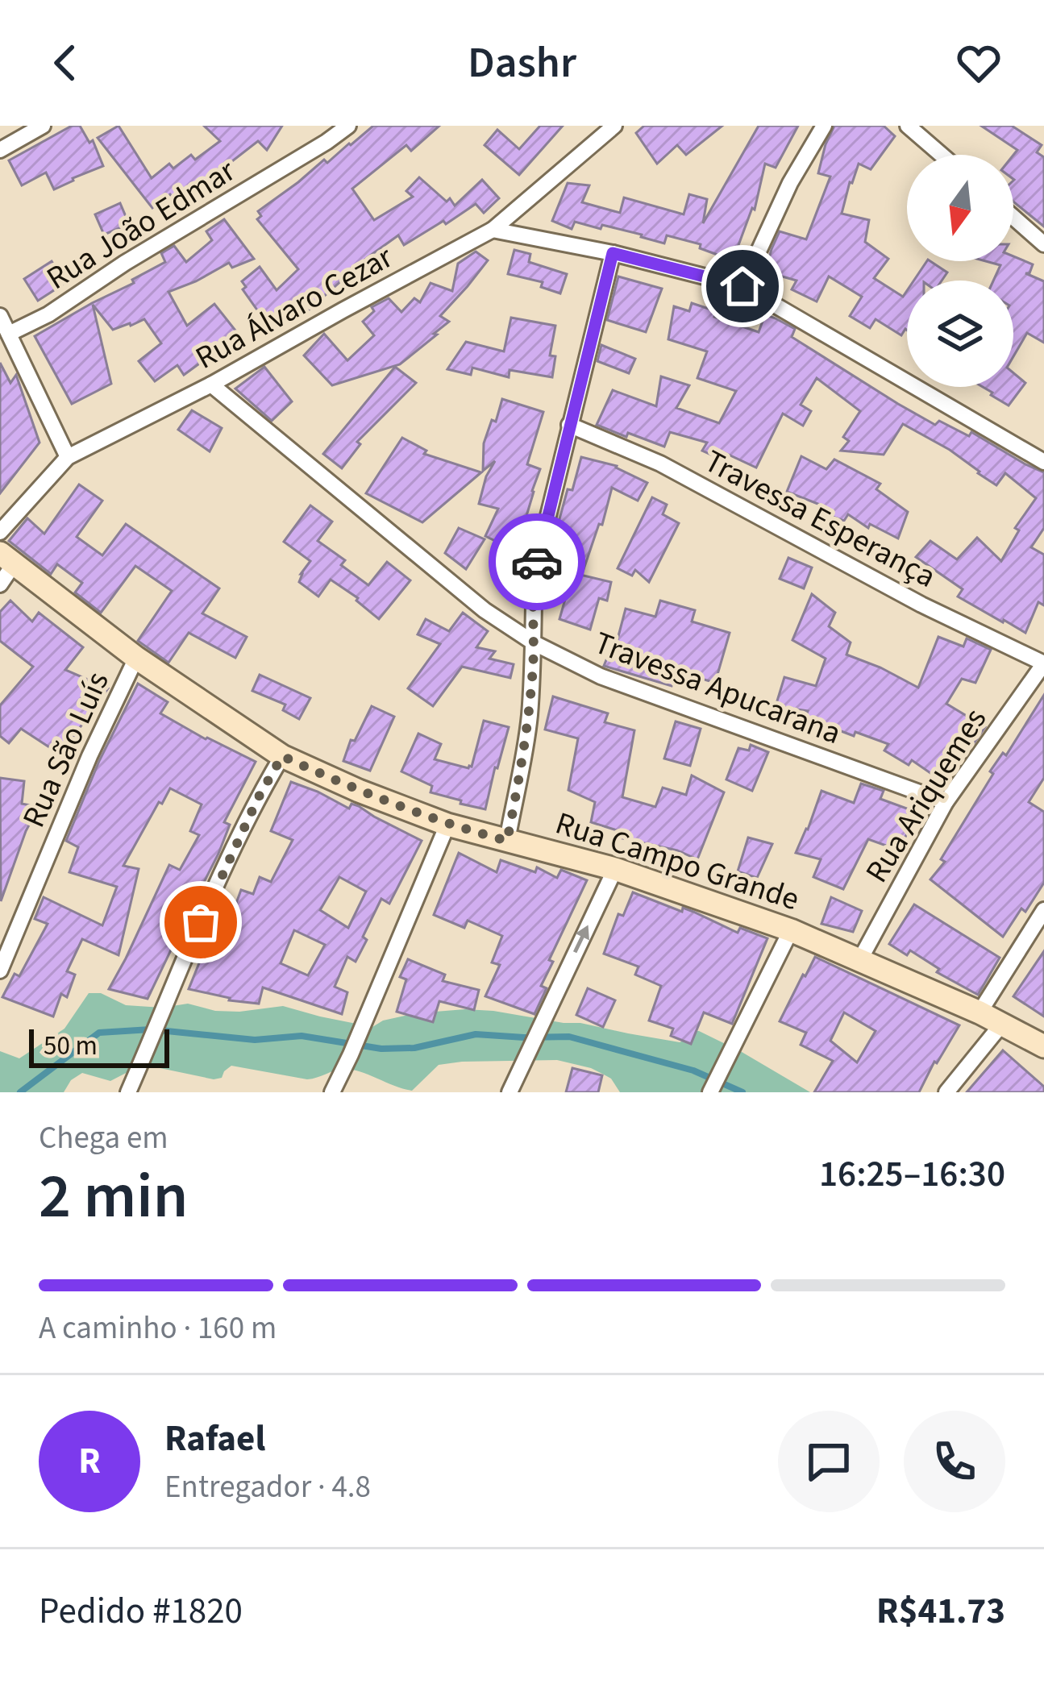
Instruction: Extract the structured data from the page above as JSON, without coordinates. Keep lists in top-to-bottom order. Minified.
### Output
{"streets":{"street":["Rua João Edmar","Rua Álvaro Cezar","Travessa Esperança","Travessa Apucarana","Rua São Luís","Rua Ariquemes","Rua Campo Grande"]},"crossings":[["Rua Álvaro Cezar","Travessa Apucarana"],["Travessa Esperança","Rua Ariquemes"],["Travessa Apucarana","Rua Ariquemes"],["Rua São Luís","Rua Campo Grande"],["Rua Ariquemes","Rua Campo Grande"]],"scale_bar":"50 m","north":"bottom","page":{"header":"Dashr","scale":"50 m","heading":["2 min","Chega em","16:25–16:30"],"panel":["Rafael","Entregador · 4.8","Pedido #1820","R$41.73"],"bar":"A caminho · 160 m","round":"R"}}
